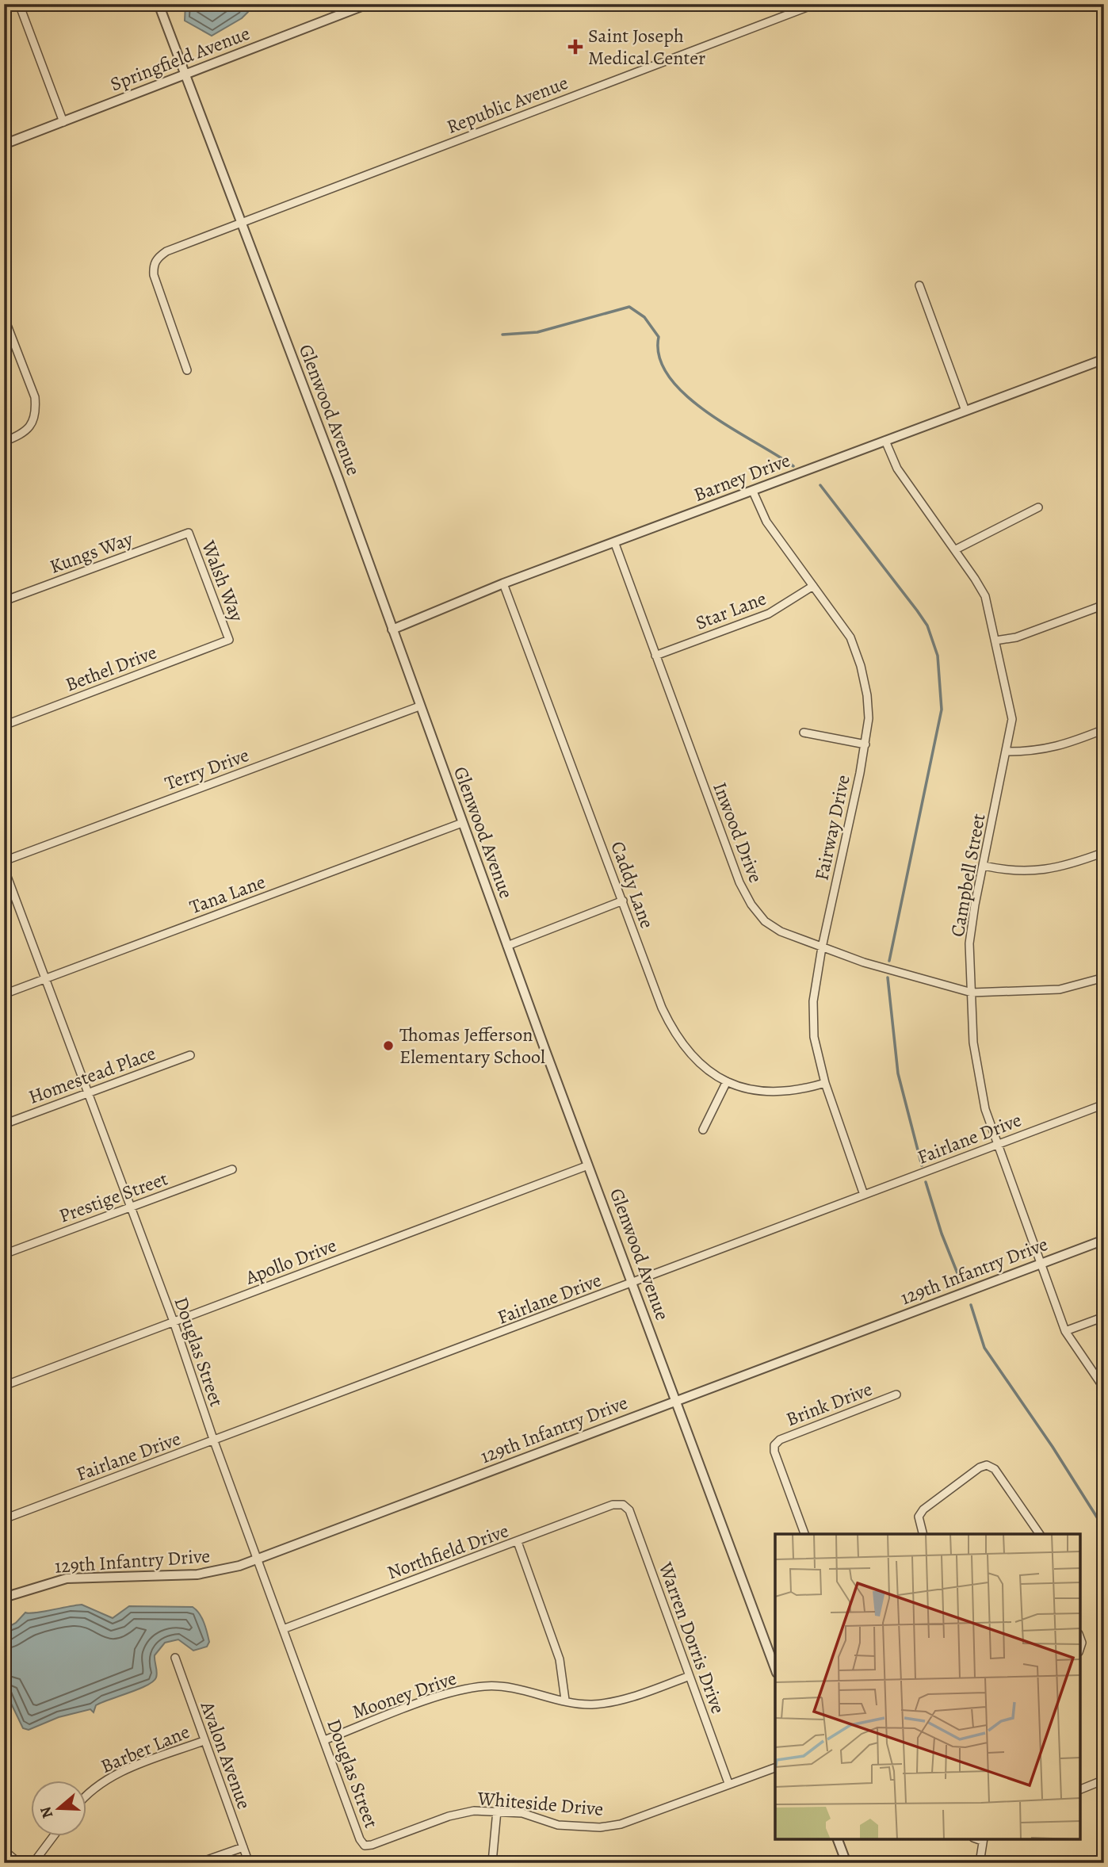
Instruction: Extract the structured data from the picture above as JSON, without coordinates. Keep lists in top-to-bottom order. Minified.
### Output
{"streets":{"street":["Springfield Avenue","Republic Avenue","Glenwood Avenue","Barney Drive","Kungs Way","Walsh Way","Star Lane","Bethel Drive","Terry Drive","Fairway Drive","Inwood Drive","Campbell Street","Caddy Lane","Tana Lane","Homestead Place","Fairlane Drive","Prestige Street","Apollo Drive","129th Infantry Drive","Douglas Street","Brink Drive","Northfield Drive","Warren Dorris Drive","Mooney Drive","Barber Lane","Avalon Avenue","Whiteside Drive"]},"crossings":[["Springfield Avenue","Glenwood Avenue"],["Republic Avenue","Glenwood Avenue"],["Glenwood Avenue","Barney Drive"],["Glenwood Avenue","Terry Drive"],["Glenwood Avenue","Tana Lane"],["Glenwood Avenue","Fairlane Drive"],["Glenwood Avenue","Apollo Drive"],["Glenwood Avenue","129th Infantry Drive"],["Barney Drive","Fairway Drive"],["Barney Drive","Inwood Drive"],["Barney Drive","Campbell Street"],["Barney Drive","Caddy Lane"],["Kungs Way","Walsh Way"],["Walsh Way","Bethel Drive"],["Star Lane","Fairway Drive"],["Star Lane","Inwood Drive"],["Fairway Drive","Inwood Drive"],["Fairway Drive","Caddy Lane"],["Fairway Drive","Fairlane Drive"],["Inwood Drive","Campbell Street"],["Campbell Street","Fairlane Drive"],["Campbell Street","129th Infantry Drive"],["Tana Lane","Douglas Street"],["Homestead Place","Douglas Street"],["Fairlane Drive","Douglas Street"],["Prestige Street","Douglas Street"],["Apollo Drive","Douglas Street"],["129th Infantry Drive","Douglas Street"],["Douglas Street","Northfield Drive"],["Douglas Street","Mooney Drive"],["Douglas Street","Whiteside Drive"],["Northfield Drive","Warren Dorris Drive"],["Warren Dorris Drive","Mooney Drive"],["Warren Dorris Drive","Whiteside Drive"],["Barber Lane","Avalon Avenue"]],"places":{"health":["Saint Joseph Medical Center"],"other":["Thomas Jefferson Elementary School"]},"north":"left"}
